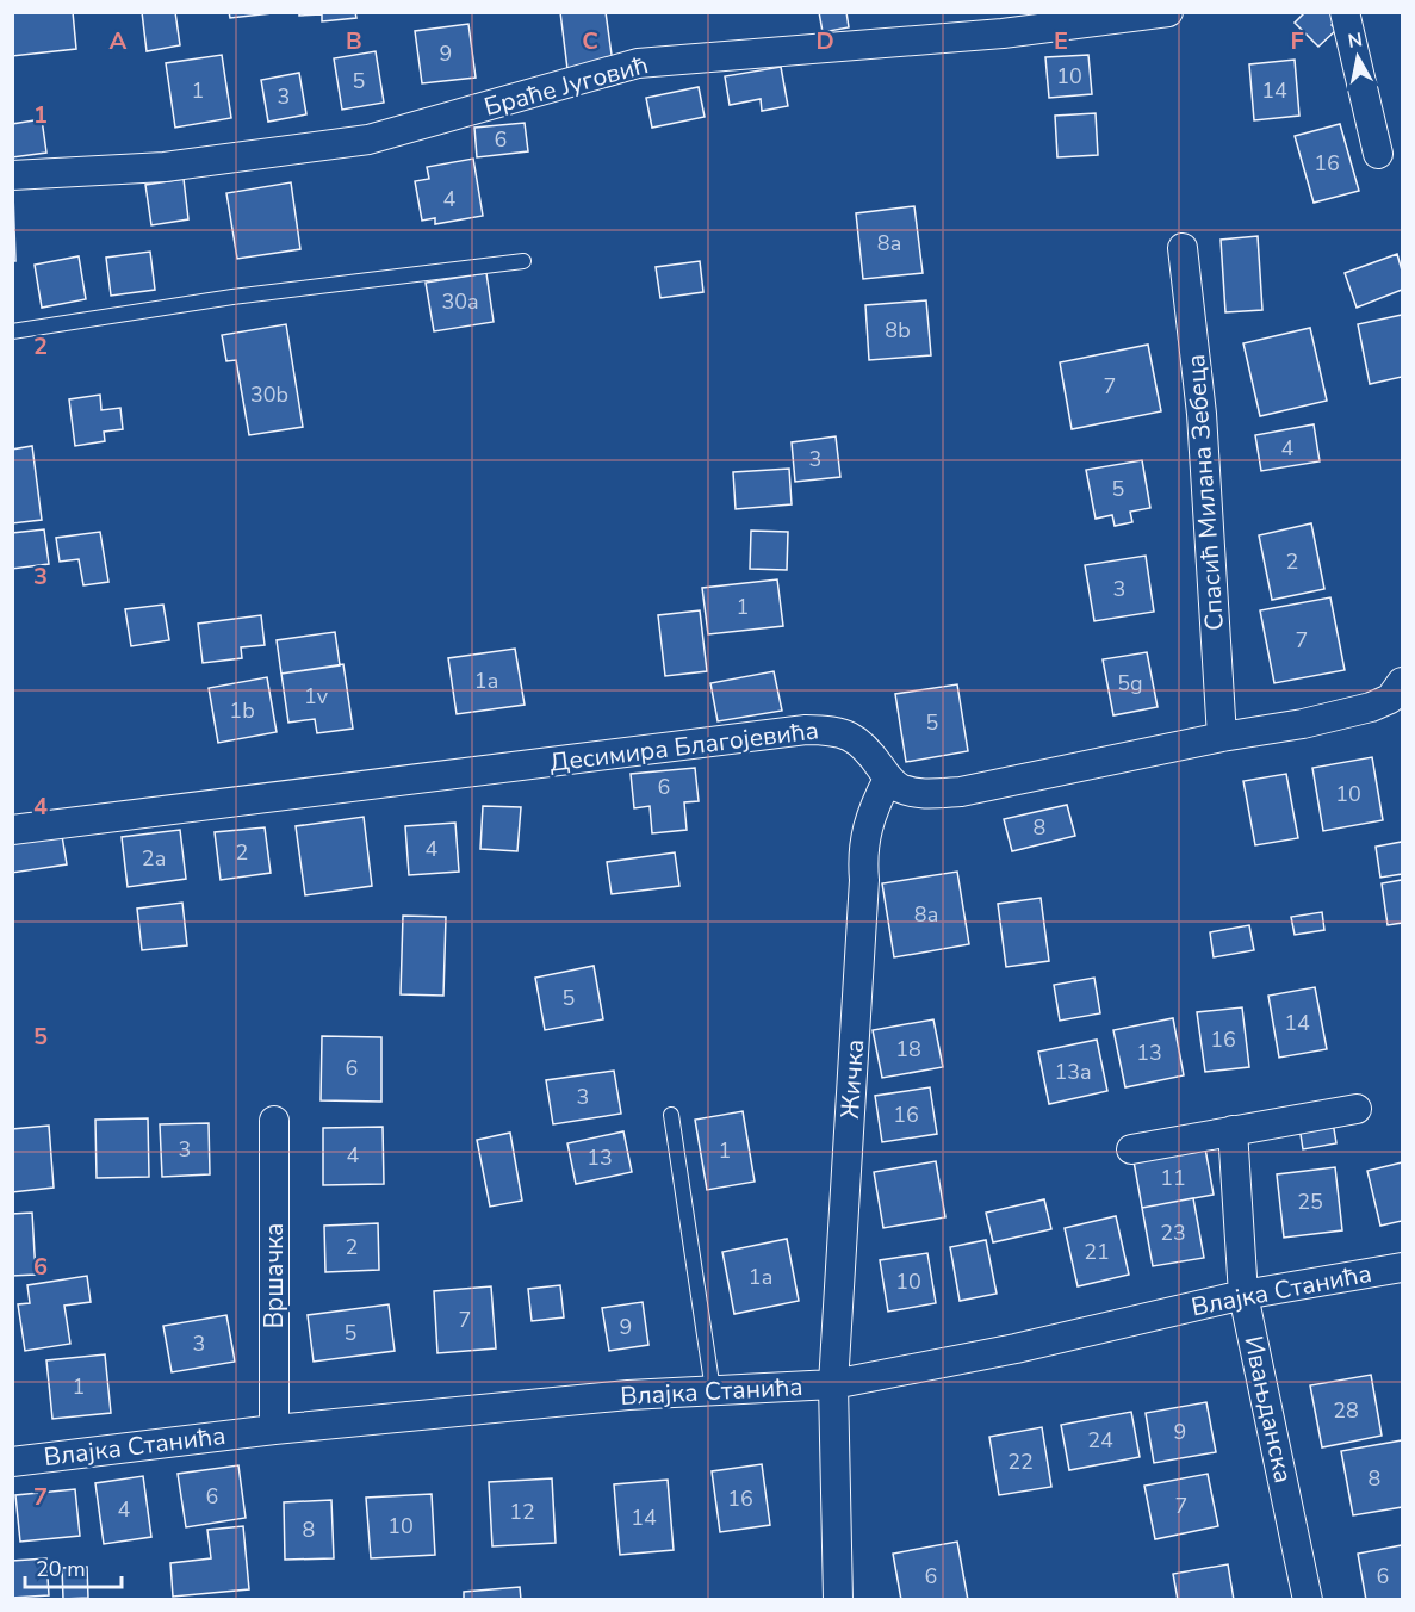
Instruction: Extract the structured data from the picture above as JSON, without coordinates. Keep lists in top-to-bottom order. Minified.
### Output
{"streets":{"street":["Браће Југовић","Спасић Милана Зебеца","Десимира Благојевића","Жичка","Вршачка","Влајка Станића","Ивањданска"]},"crossings":[["Десимира Благојевића","Жичка"],["Жичка","Влајка Станића"],["Вршачка","Влајка Станића"],["Влајка Станића","Ивањданска"]],"house_numbers":["9","10","5","1","14","3","6","16","4","8a","30a","8b","7","30b","4","3","5","2","3","1","7","1a","5g","1v","1b","5","6","10","8","4","2","2a","8a","5","14","16","18","13","6","13a","3","16","3","1","4","13","11","25","23","2","21","1a","10","7","9","5","3","1","28","9","24","22","8","6","16","7","4","12","14","10","8","6","6"],"scale_bar":"20 m","north":"top","grid":{"columns":["A","B","C","D","E","F"],"rows":["1","2","3","4","5","6","7"]}}
